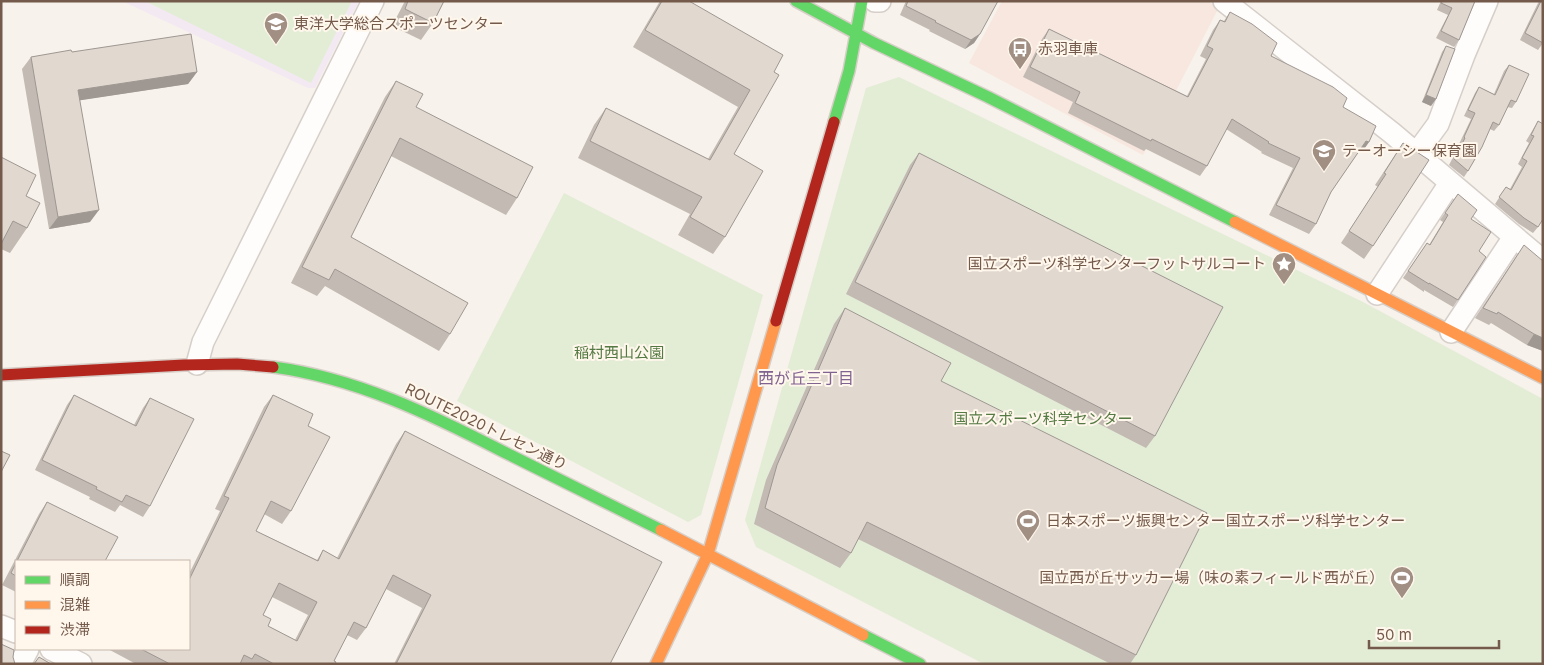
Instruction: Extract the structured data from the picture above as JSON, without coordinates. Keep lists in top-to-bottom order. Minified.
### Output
{"streets":{"street":["ROUTE2020トレセン通り"]},"districts":["西が丘三丁目"],"parks":["稲村西山公園","国立スポーツ科学センター"],"places":{"school or university":["東洋大学総合スポーツセンター","テーオーシー保育園"],"bus stop":["赤羽車庫"],"place":["国立スポーツ科学センターフットサルコート"],"sports":["日本スポーツ振興センター国立スポーツ科学センター","国立西が丘サッカー場（味の素フィールド西が丘）"]},"legend":["順調","混雑","渋滞"],"scale_bar":"50 m"}
